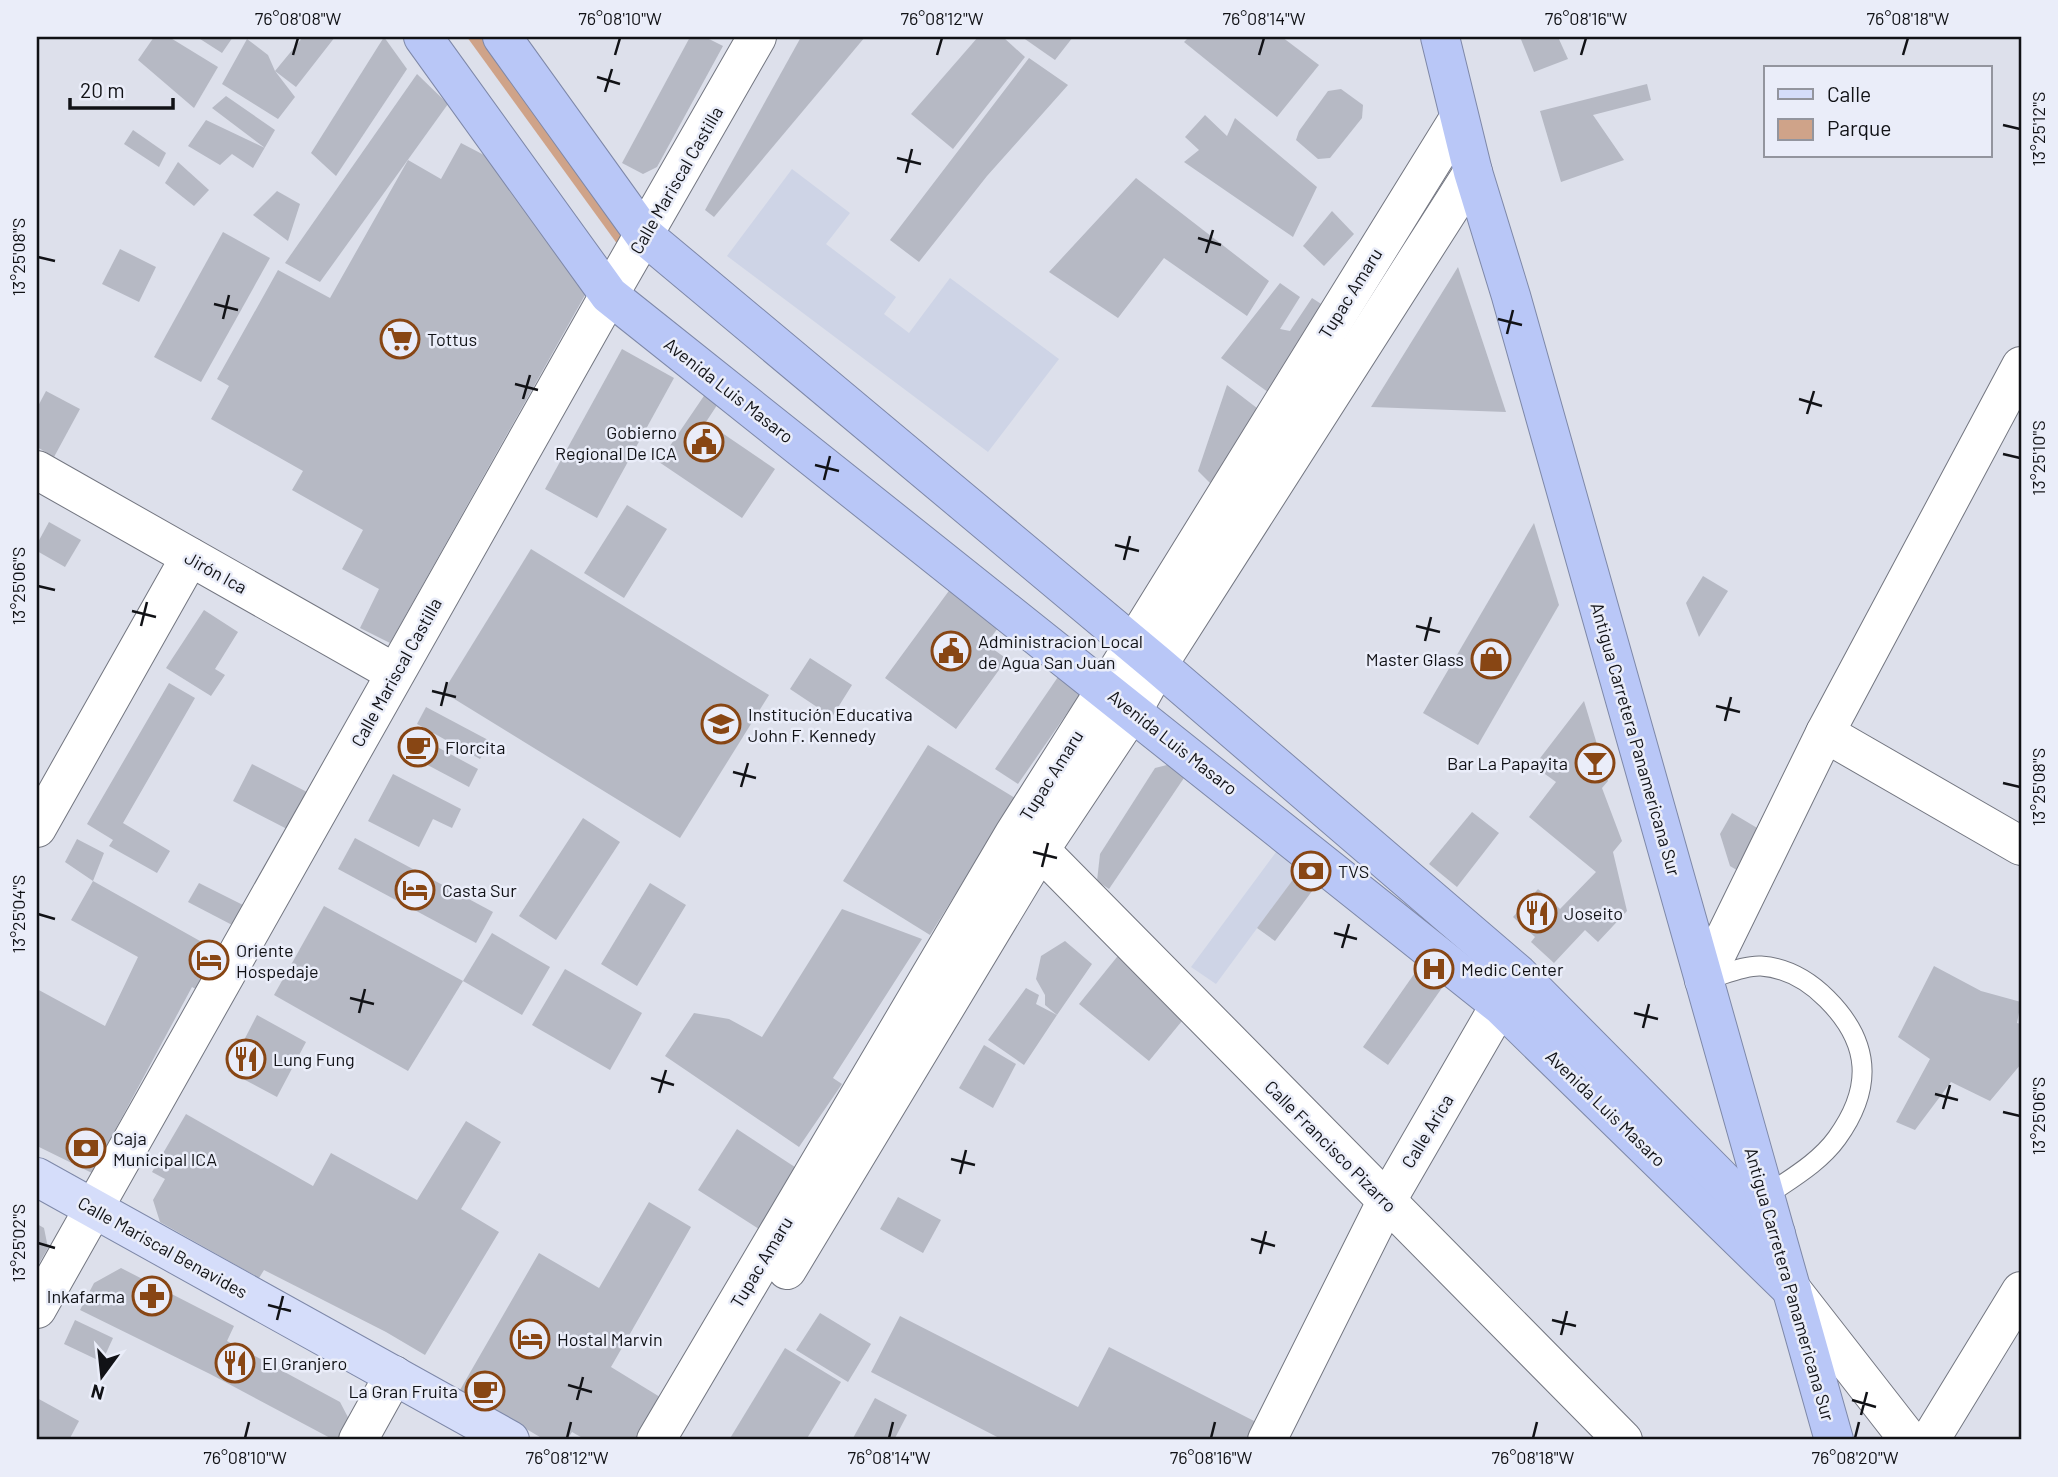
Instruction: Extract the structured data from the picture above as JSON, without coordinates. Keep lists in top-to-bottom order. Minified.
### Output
{"streets":{"highway":["Avenida Luis Masaro","Antigua Carretera Panamericana Sur"],"main road":["Calle Mariscal Benavides"],"street":["Calle Mariscal Castilla","Tupac Amaru","Jirón Ica","Calle Arica","Calle Francisco Pizarro"]},"crossings":[["Calle Mariscal Castilla","Avenida Luis Masaro"],["Calle Mariscal Castilla","Jirón Ica"],["Calle Mariscal Castilla","Calle Mariscal Benavides"],["Tupac Amaru","Avenida Luis Masaro"],["Tupac Amaru","Antigua Carretera Panamericana Sur"],["Tupac Amaru","Calle Francisco Pizarro"],["Avenida Luis Masaro","Antigua Carretera Panamericana Sur"],["Avenida Luis Masaro","Calle Arica"],["Calle Arica","Calle Francisco Pizarro"]],"places":{"supermarket":["Tottus"],"public building":["Gobierno Regional De ICA","Administracion Local de Agua San Juan"],"shop":["Master Glass"],"school or university":["Institución Educativa John F. Kennedy"],"cafe":["Florcita","La Gran Fruita"],"bar":["Bar La Papayita"],"bank":["TVS","Caja Municipal ICA"],"hotel":["Casta Sur","Oriente Hospedaje","Hostal Marvin"],"restaurant":["Joseito","Lung Fung","El Granjero"],"hospital":["Medic Center"],"pharmacy":["Inkafarma"]},"legend":["Calle","Parque"],"scale_bar":"20 m","north":"bottom","coordinates":["76°08'08\"W","76°08'10\"W","76°08'12\"W","76°08'14\"W","76°08'16\"W","76°08'18\"W","13°25'12\"S","13°25'08\"S","13°25'10\"S","13°25'06\"S","13°25'04\"S","13°25'02\"S","76°08'20\"W"]}
